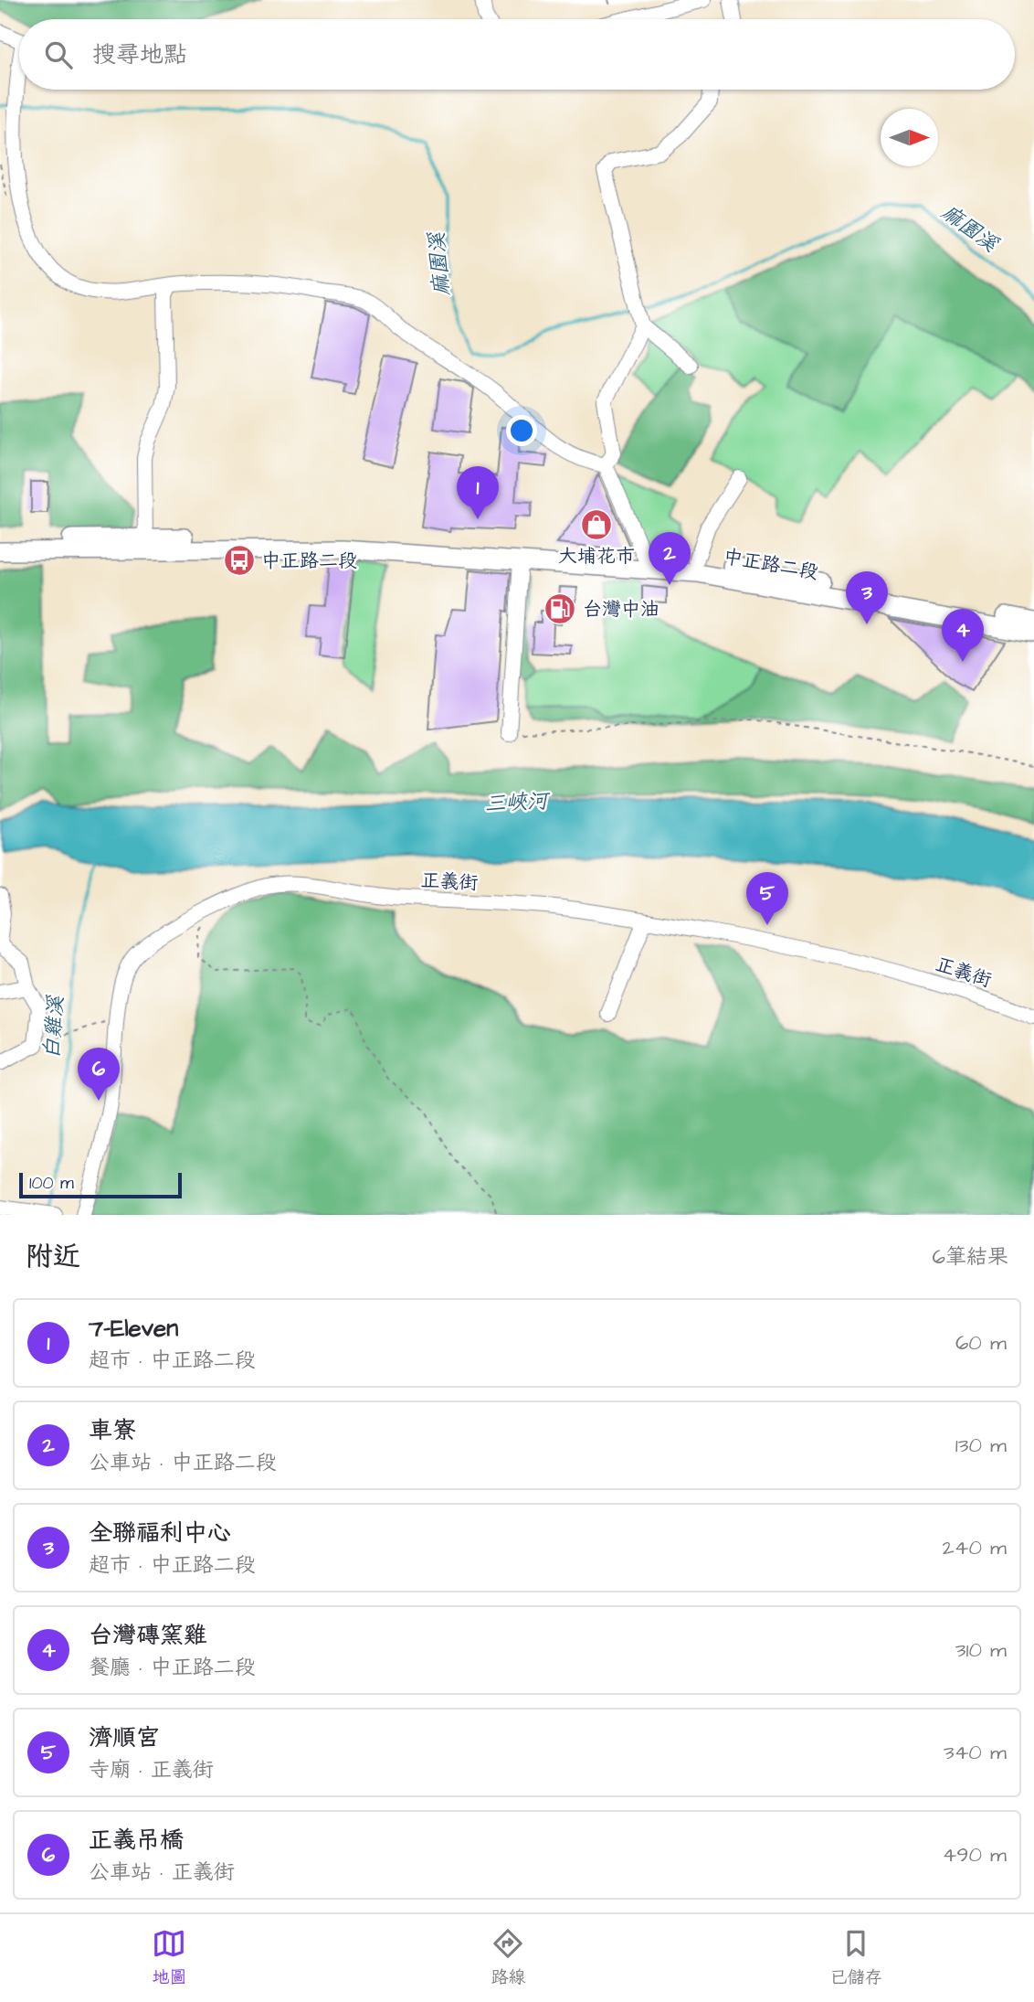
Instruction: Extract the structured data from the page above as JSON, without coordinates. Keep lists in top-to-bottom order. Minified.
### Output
{"streets":{"main road":["中正路二段"],"street":["正義街"]},"water":["麻園溪","三峽河","白雞溪"],"places":{"shop":["大埔花市"],"bus stop":["中正路二段"],"fuel station":["台灣中油"]},"scale_bar":"100 m","north":"right","page":{"search":"搜尋地點","pins":["1","2","3","4","5","6"],"scale":"100 m","heading":["附近","6筆結果"],"list":[{"mark":"1","name":"7-Eleven","note":"超市 · 中正路二段","value":"60 m"},{"mark":"2","name":"車寮","note":"公車站 · 中正路二段","value":"130 m"},{"mark":"3","name":"全聯福利中心","note":"超市 · 中正路二段","value":"240 m"},{"mark":"4","name":"台灣磚窯雞","note":"餐廳 · 中正路二段","value":"310 m"},{"mark":"5","name":"濟順宮","note":"寺廟 · 正義街","value":"340 m"},{"mark":"6","name":"正義吊橋","note":"公車站 · 正義街","value":"490 m"}],"nav":["地圖","路線","已儲存"]}}
